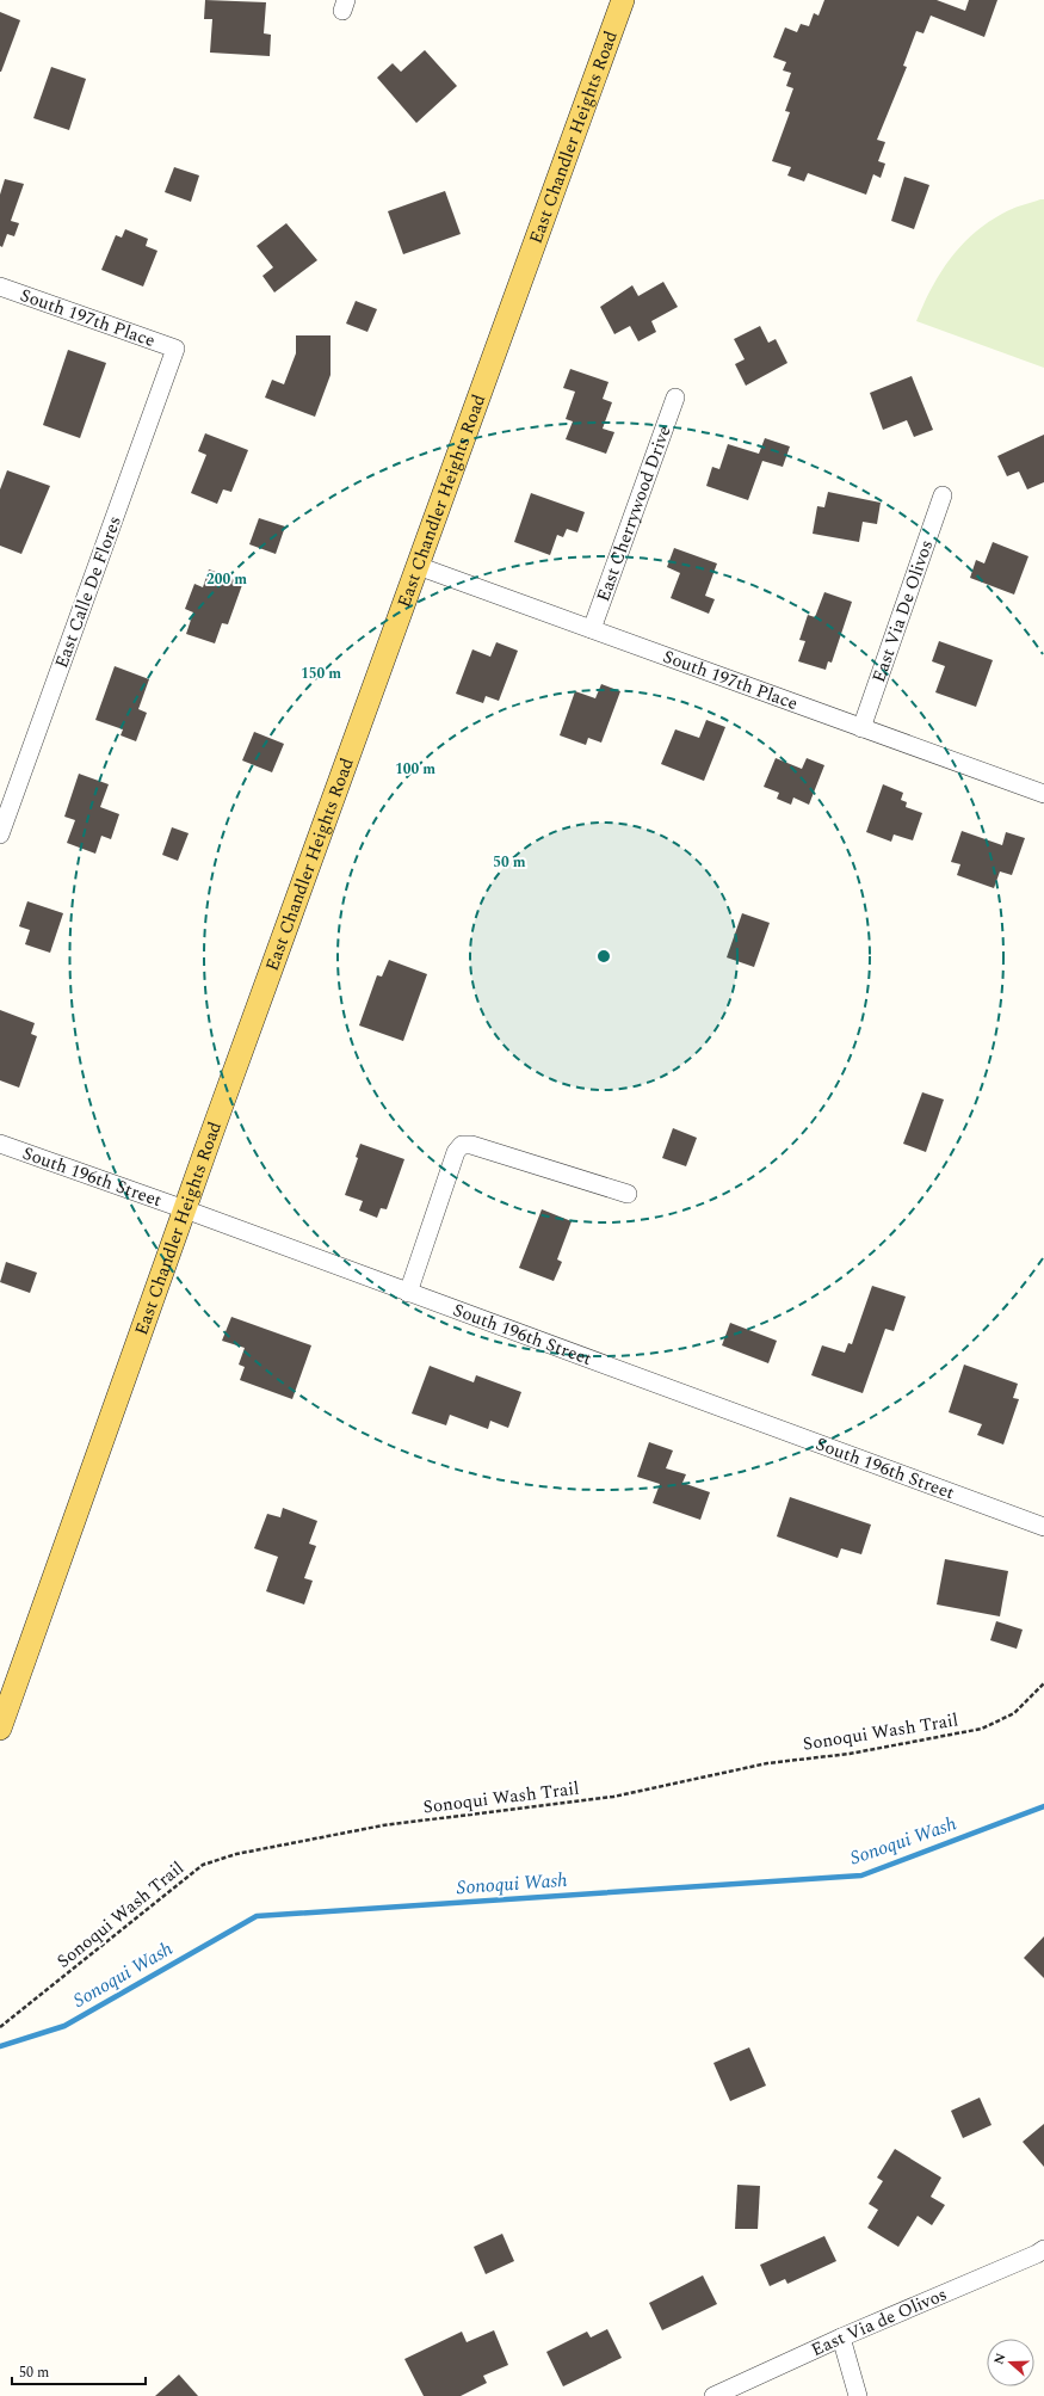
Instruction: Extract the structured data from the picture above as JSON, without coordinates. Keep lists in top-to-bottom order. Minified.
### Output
{"streets":{"main road":["East Chandler Heights Road"],"street":["South 197th Place","East Cherrywood Drive","East Calle De Flores","East Via De Olivos","South 196th Street","East Via de Olivos"],"path":["Sonoqui Wash Trail"]},"crossings":[["East Chandler Heights Road","South 197th Place"],["East Chandler Heights Road","South 196th Street"],["South 197th Place","East Cherrywood Drive"],["South 197th Place","East Calle De Flores"],["South 197th Place","East Via De Olivos"]],"water":["Sonoqui Wash"],"scale_bar":"50 m","north":"left","rings":["200 m","150 m","100 m","50 m"]}
